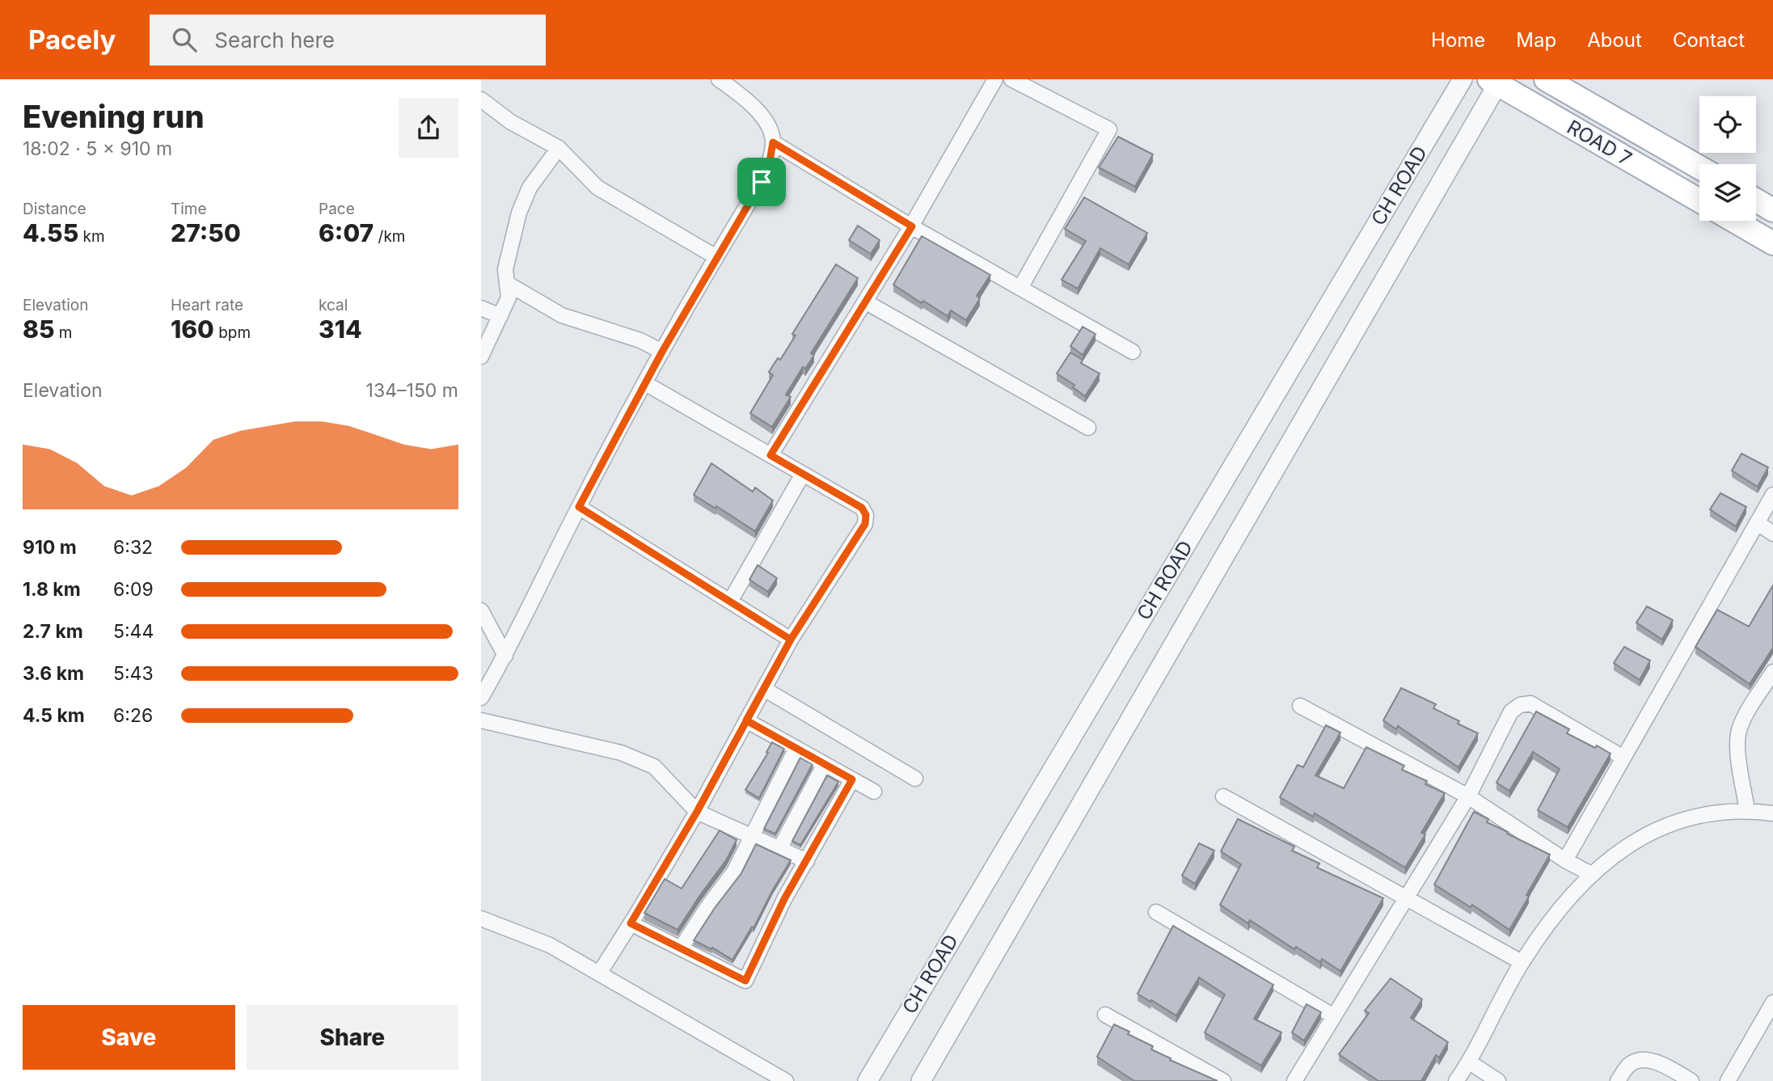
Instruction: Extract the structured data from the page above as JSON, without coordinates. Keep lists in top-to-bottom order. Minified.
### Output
{"streets":{"main road":["ROAD 7"],"street":["CH ROAD"]},"crossings":[["ROAD 7","CH ROAD"]],"page":{"header":"Pacely","search":"Search here","nav":["Home","Map","About","Contact"],"heading":["Evening run","18:02 · 5 × 910 m"],"stats":[["Distance","4.55 km"],["Time","27:50"],["Pace","6:07 /km"],["Elevation","85 m"],["Heart rate","160 bpm"],["kcal","314"]],"chart":["Elevation","134–150 m"],"list":[{"name":"910 m","note":"6:32"},{"name":"1.8 km","note":"6:09"},{"name":"2.7 km","note":"5:44"},{"name":"3.6 km","note":"5:43"},{"name":"4.5 km","note":"6:26"}],"buttons":["Save","Share"]}}
